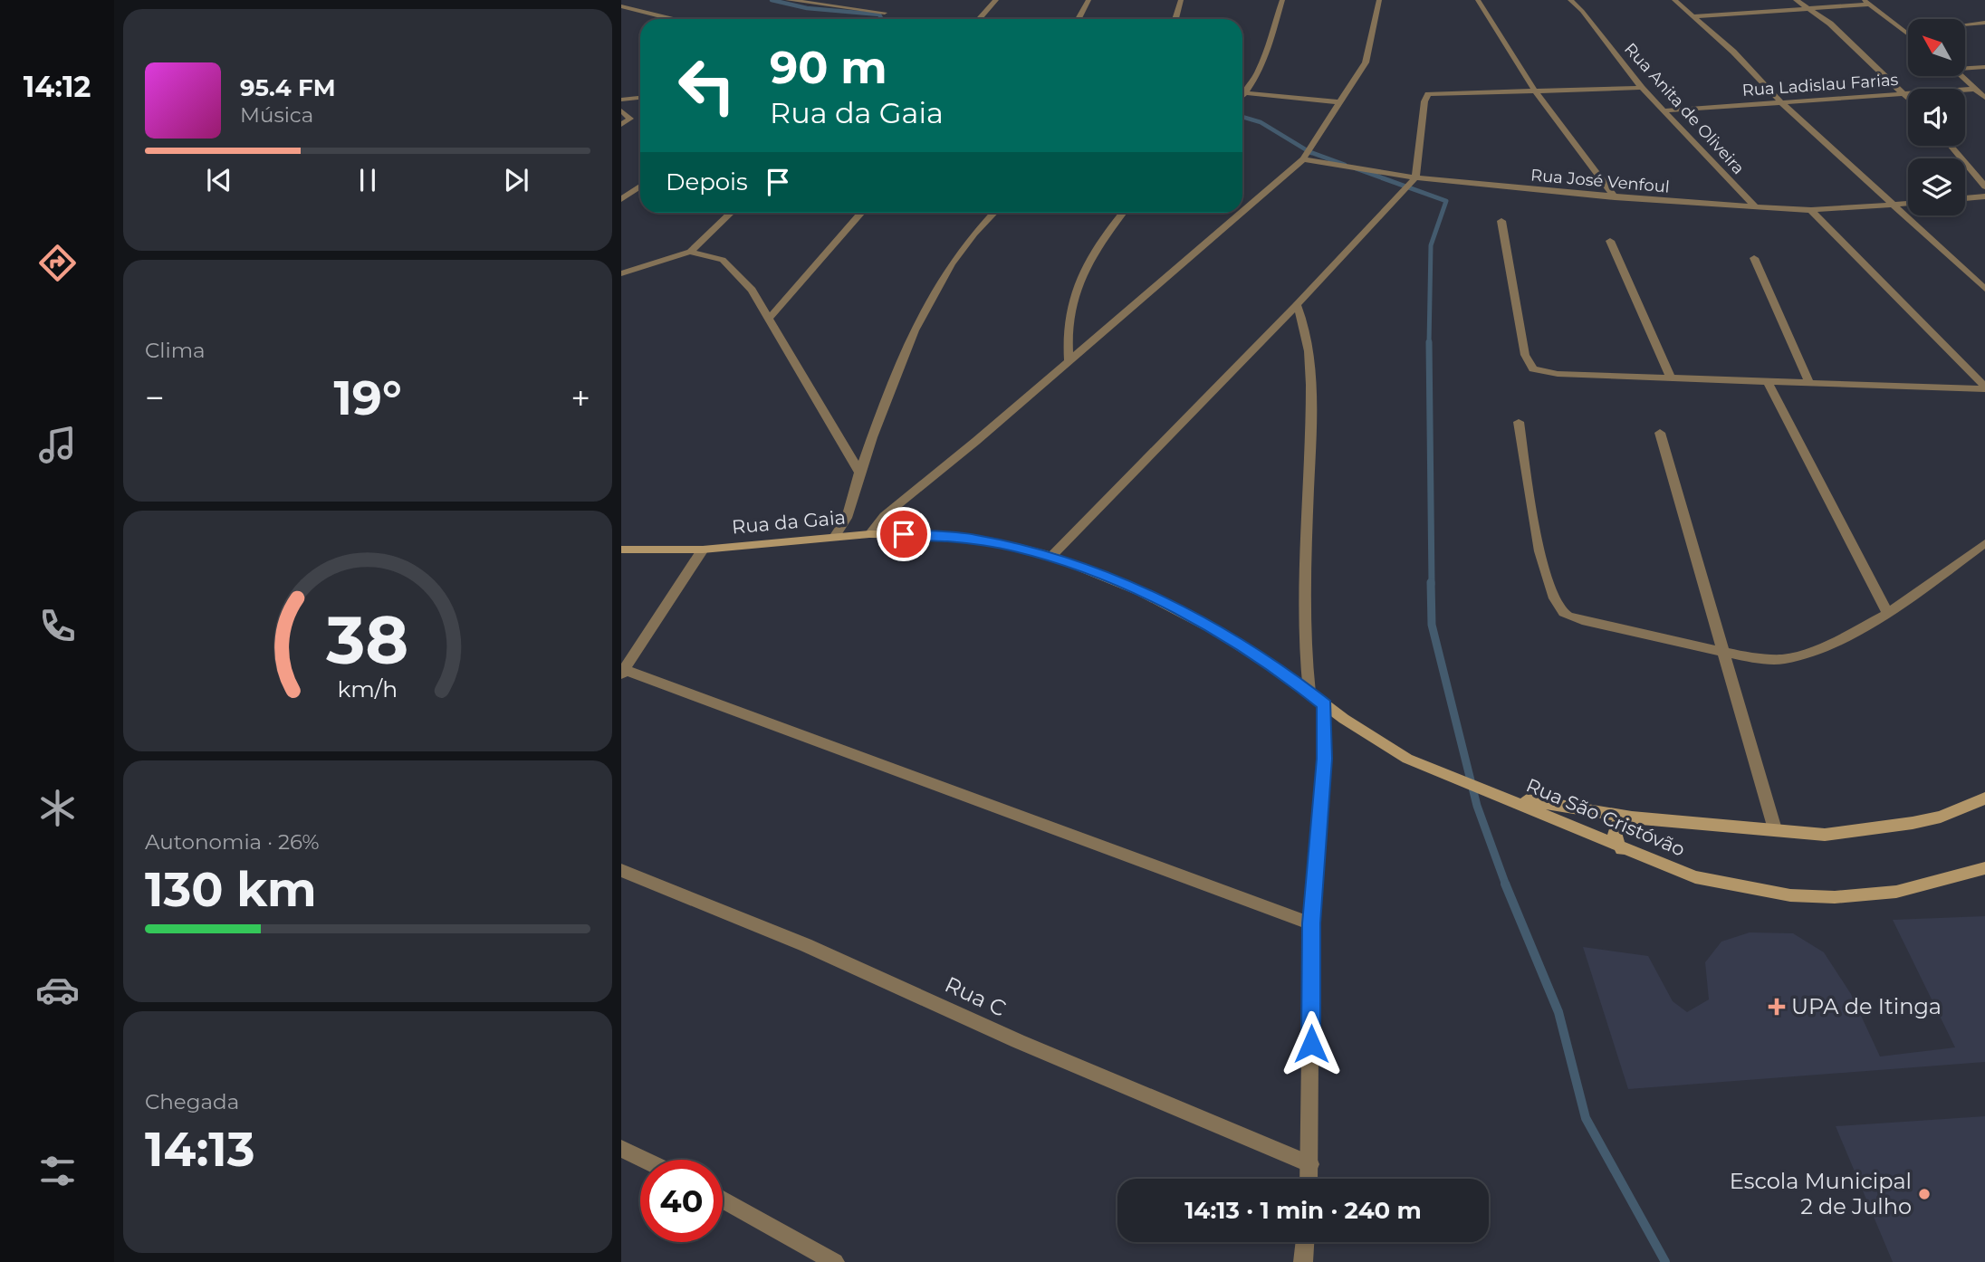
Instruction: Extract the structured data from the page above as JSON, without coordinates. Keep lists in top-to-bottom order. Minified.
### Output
{"streets":{"main road":["Rua da Gaia","Rua São Cristóvão"],"street":["Rua Ladislau Farias","Rua Anita de Oliveira","Rua José Venfoul","Rua C"]},"crossings":[["Rua Ladislau Farias","Rua Anita de Oliveira"],["Rua Anita de Oliveira","Rua José Venfoul"],["Rua da Gaia","Rua São Cristóvão"]],"places":{"health":["UPA de Itinga"],"other":["Escola Municipal 2 de Julho"]},"north":"top left","page":{"tabs":"14:12","turn":["90 m","Rua da Gaia"],"song":["95.4 FM","Música"],"then":"Depois","tile":["Clima",["Autonomia · 26%","130 km"],["Chegada","14:13"]],"heat":["−","19°","+"],"limit":"40","trip":"14:13 · 1 min · 240 m","gauge":["38","km/h"]}}
